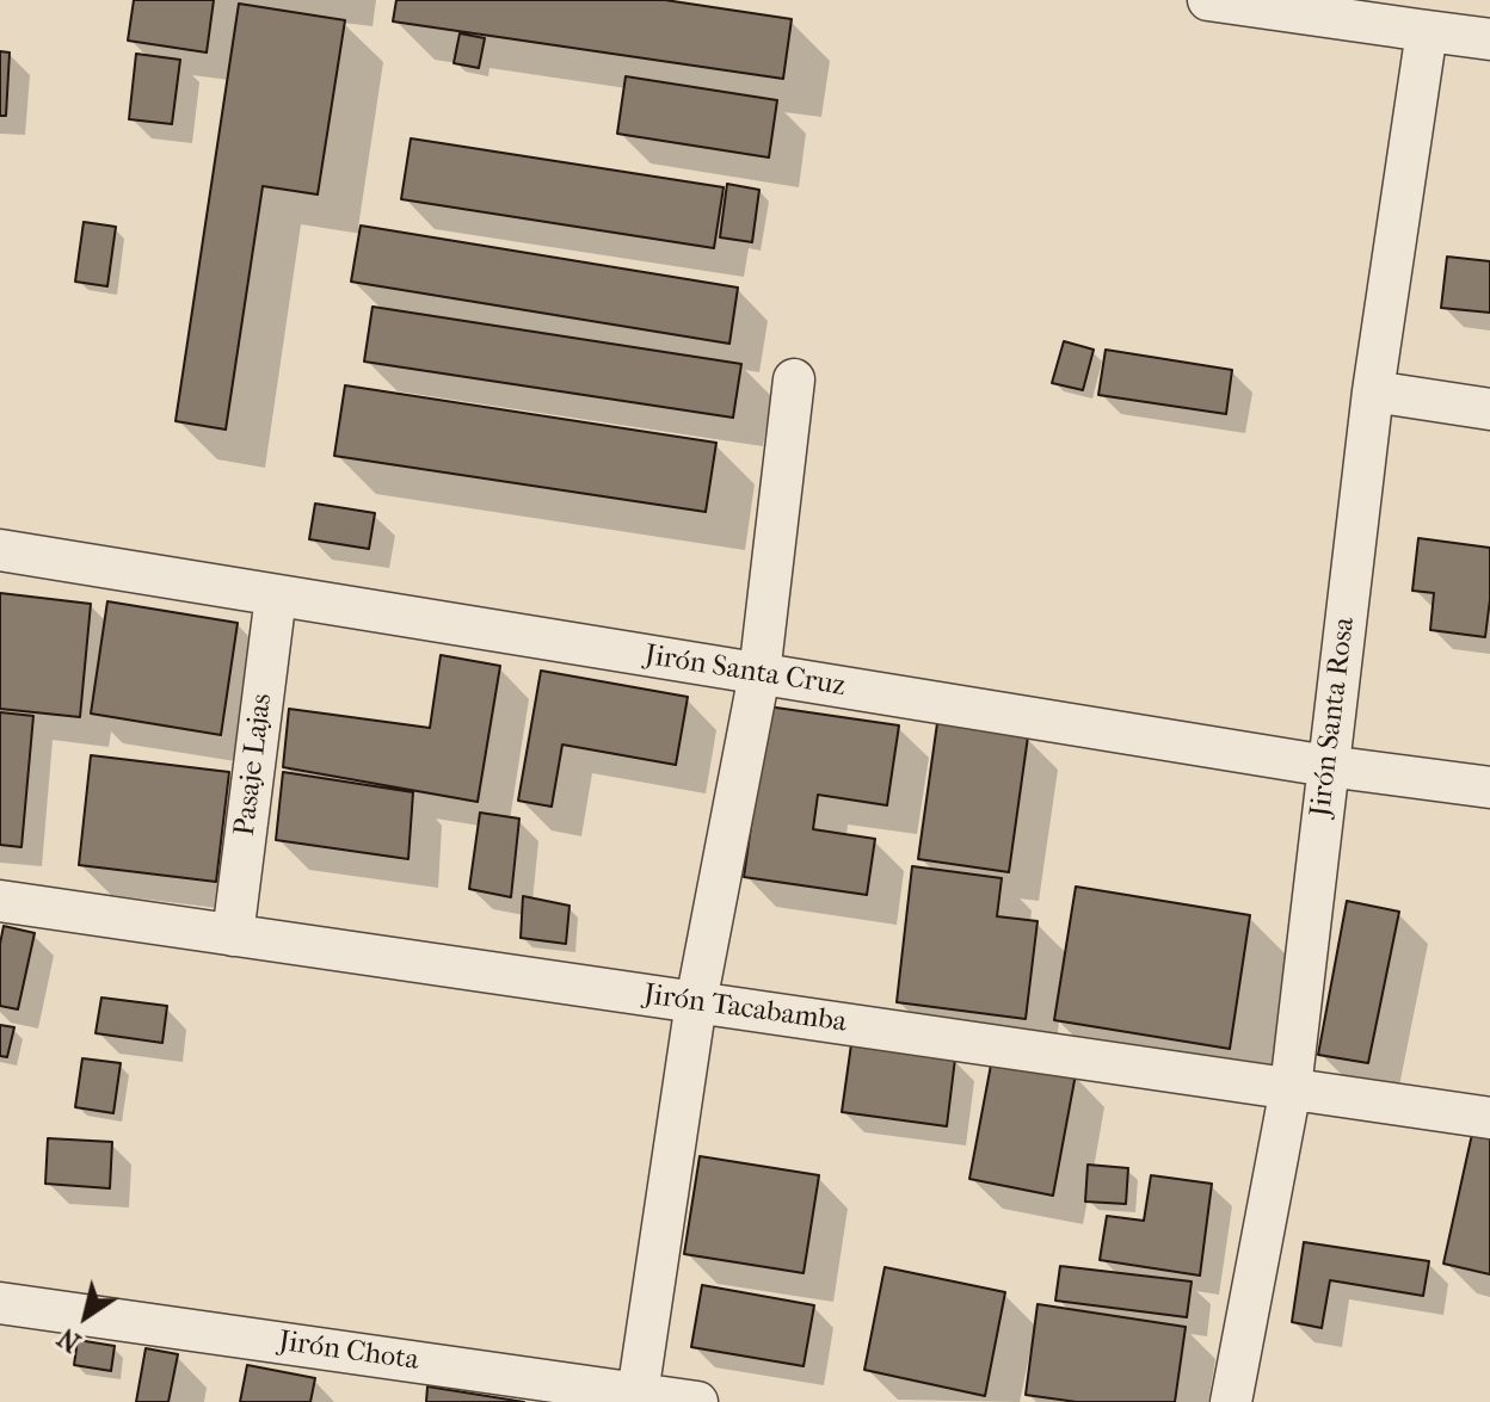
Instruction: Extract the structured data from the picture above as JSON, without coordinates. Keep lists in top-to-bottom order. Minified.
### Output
{"streets":{"street":["Jirón Santa Cruz","Jirón Santa Rosa","Pasaje Lajas","Jirón Tacabamba","Jirón Chota"]},"crossings":[["Jirón Santa Cruz","Jirón Santa Rosa"],["Jirón Santa Cruz","Pasaje Lajas"],["Jirón Santa Rosa","Jirón Tacabamba"],["Pasaje Lajas","Jirón Tacabamba"]],"north":"bottom left"}
